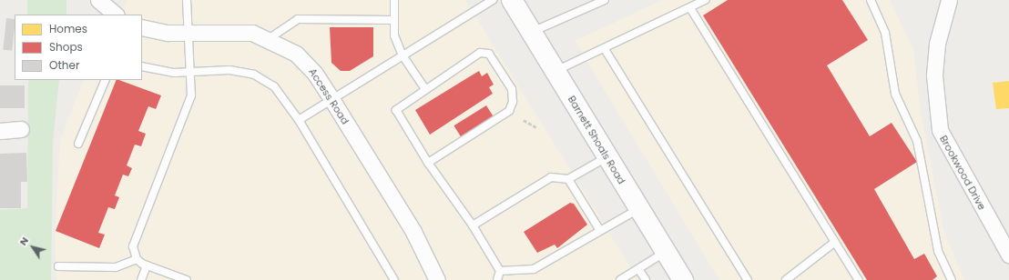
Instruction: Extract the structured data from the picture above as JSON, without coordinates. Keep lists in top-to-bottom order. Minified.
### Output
{"streets":{"main road":["Barnett Shoals Road"],"street":["Access Road","Brookwood Drive"]},"legend":["Homes","Shops","Other"],"north":"top left"}
